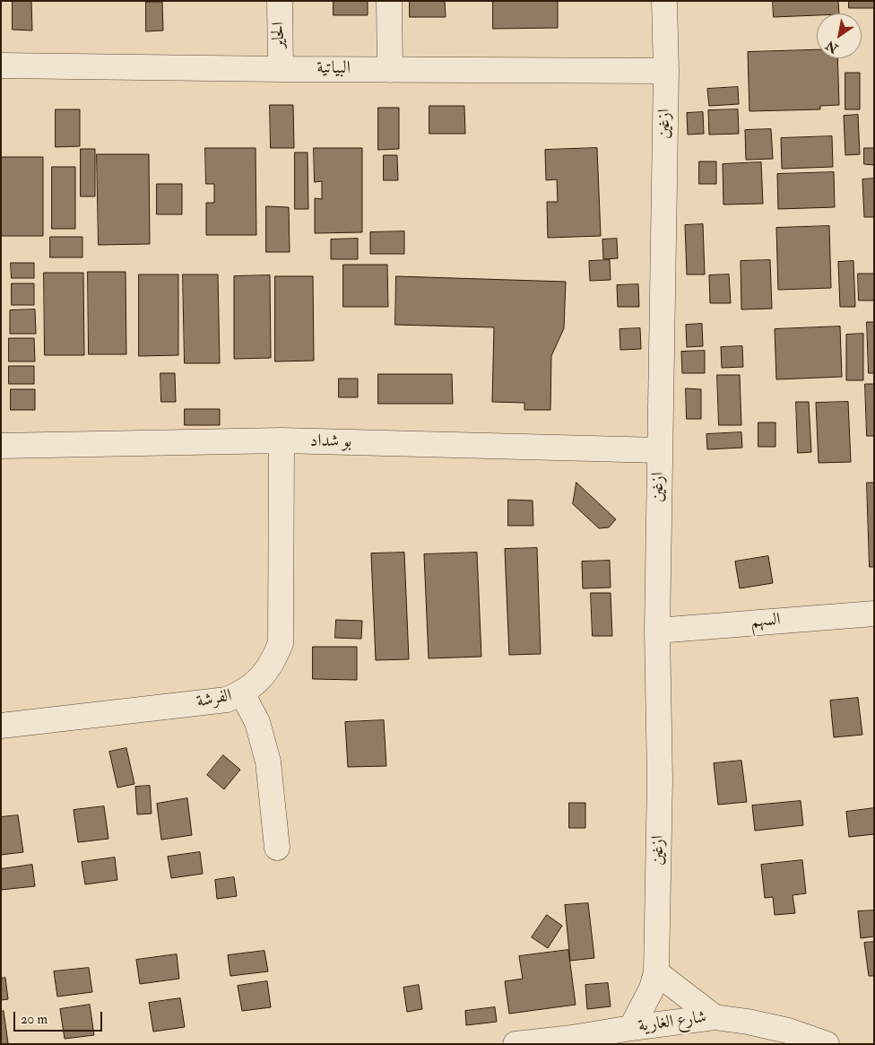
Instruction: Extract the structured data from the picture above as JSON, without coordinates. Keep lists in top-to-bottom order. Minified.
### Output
{"streets":{"street":["الحاير","البياتية","ازغين","بو شداد","السهم","الفرشة","شارع الغارية"]},"crossings":[["الحاير","البياتية"],["البياتية","ازغين"],["ازغين","بو شداد"],["ازغين","السهم"],["ازغين","شارع الغارية"],["بو شداد","الفرشة"]],"scale_bar":"20 m","north":"bottom left"}
